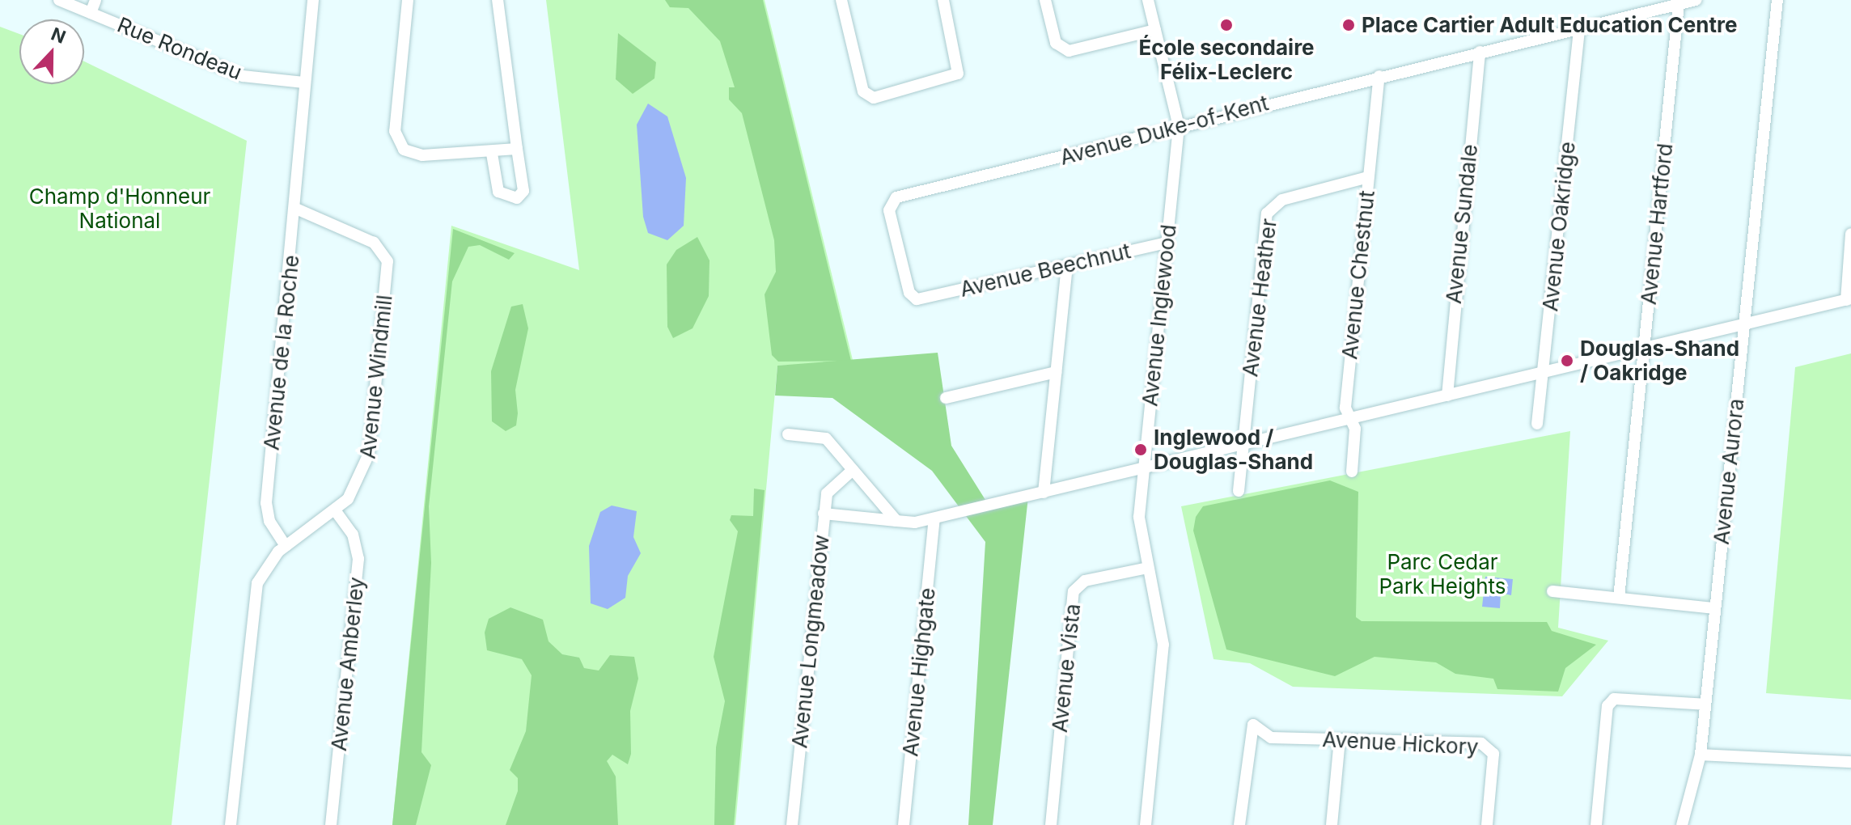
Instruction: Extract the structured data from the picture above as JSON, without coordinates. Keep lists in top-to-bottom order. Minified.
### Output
{"streets":{"street":["Rue Rondeau","Avenue Duke-of-Kent","Avenue Sundale","Avenue Hartford","Avenue Oakridge","Avenue Beechnut","Avenue Chestnut","Avenue Heather","Avenue Inglewood","Avenue de la Roche","Avenue Windmill","Avenue Aurora","Avenue Longmeadow","Avenue Amberley","Avenue Vista","Avenue Highgate","Avenue Hickory"]},"crossings":[["Rue Rondeau","Avenue de la Roche"],["Avenue Duke-of-Kent","Avenue Sundale"],["Avenue Duke-of-Kent","Avenue Hartford"],["Avenue Duke-of-Kent","Avenue Oakridge"],["Avenue Duke-of-Kent","Avenue Beechnut"],["Avenue Duke-of-Kent","Avenue Chestnut"],["Avenue Duke-of-Kent","Avenue Inglewood"],["Avenue Beechnut","Avenue Inglewood"],["Avenue Chestnut","Avenue Heather"],["Avenue Inglewood","Avenue Vista"],["Avenue de la Roche","Avenue Windmill"],["Avenue Windmill","Avenue Amberley"]],"parks":["Champ d'Honneur National","Parc Cedar Park Heights"],"places":["École secondaire Félix-Leclerc","Place Cartier Adult Education Centre","Douglas-Shand / Oakridge","Inglewood / Douglas-Shand"],"north":"top"}
